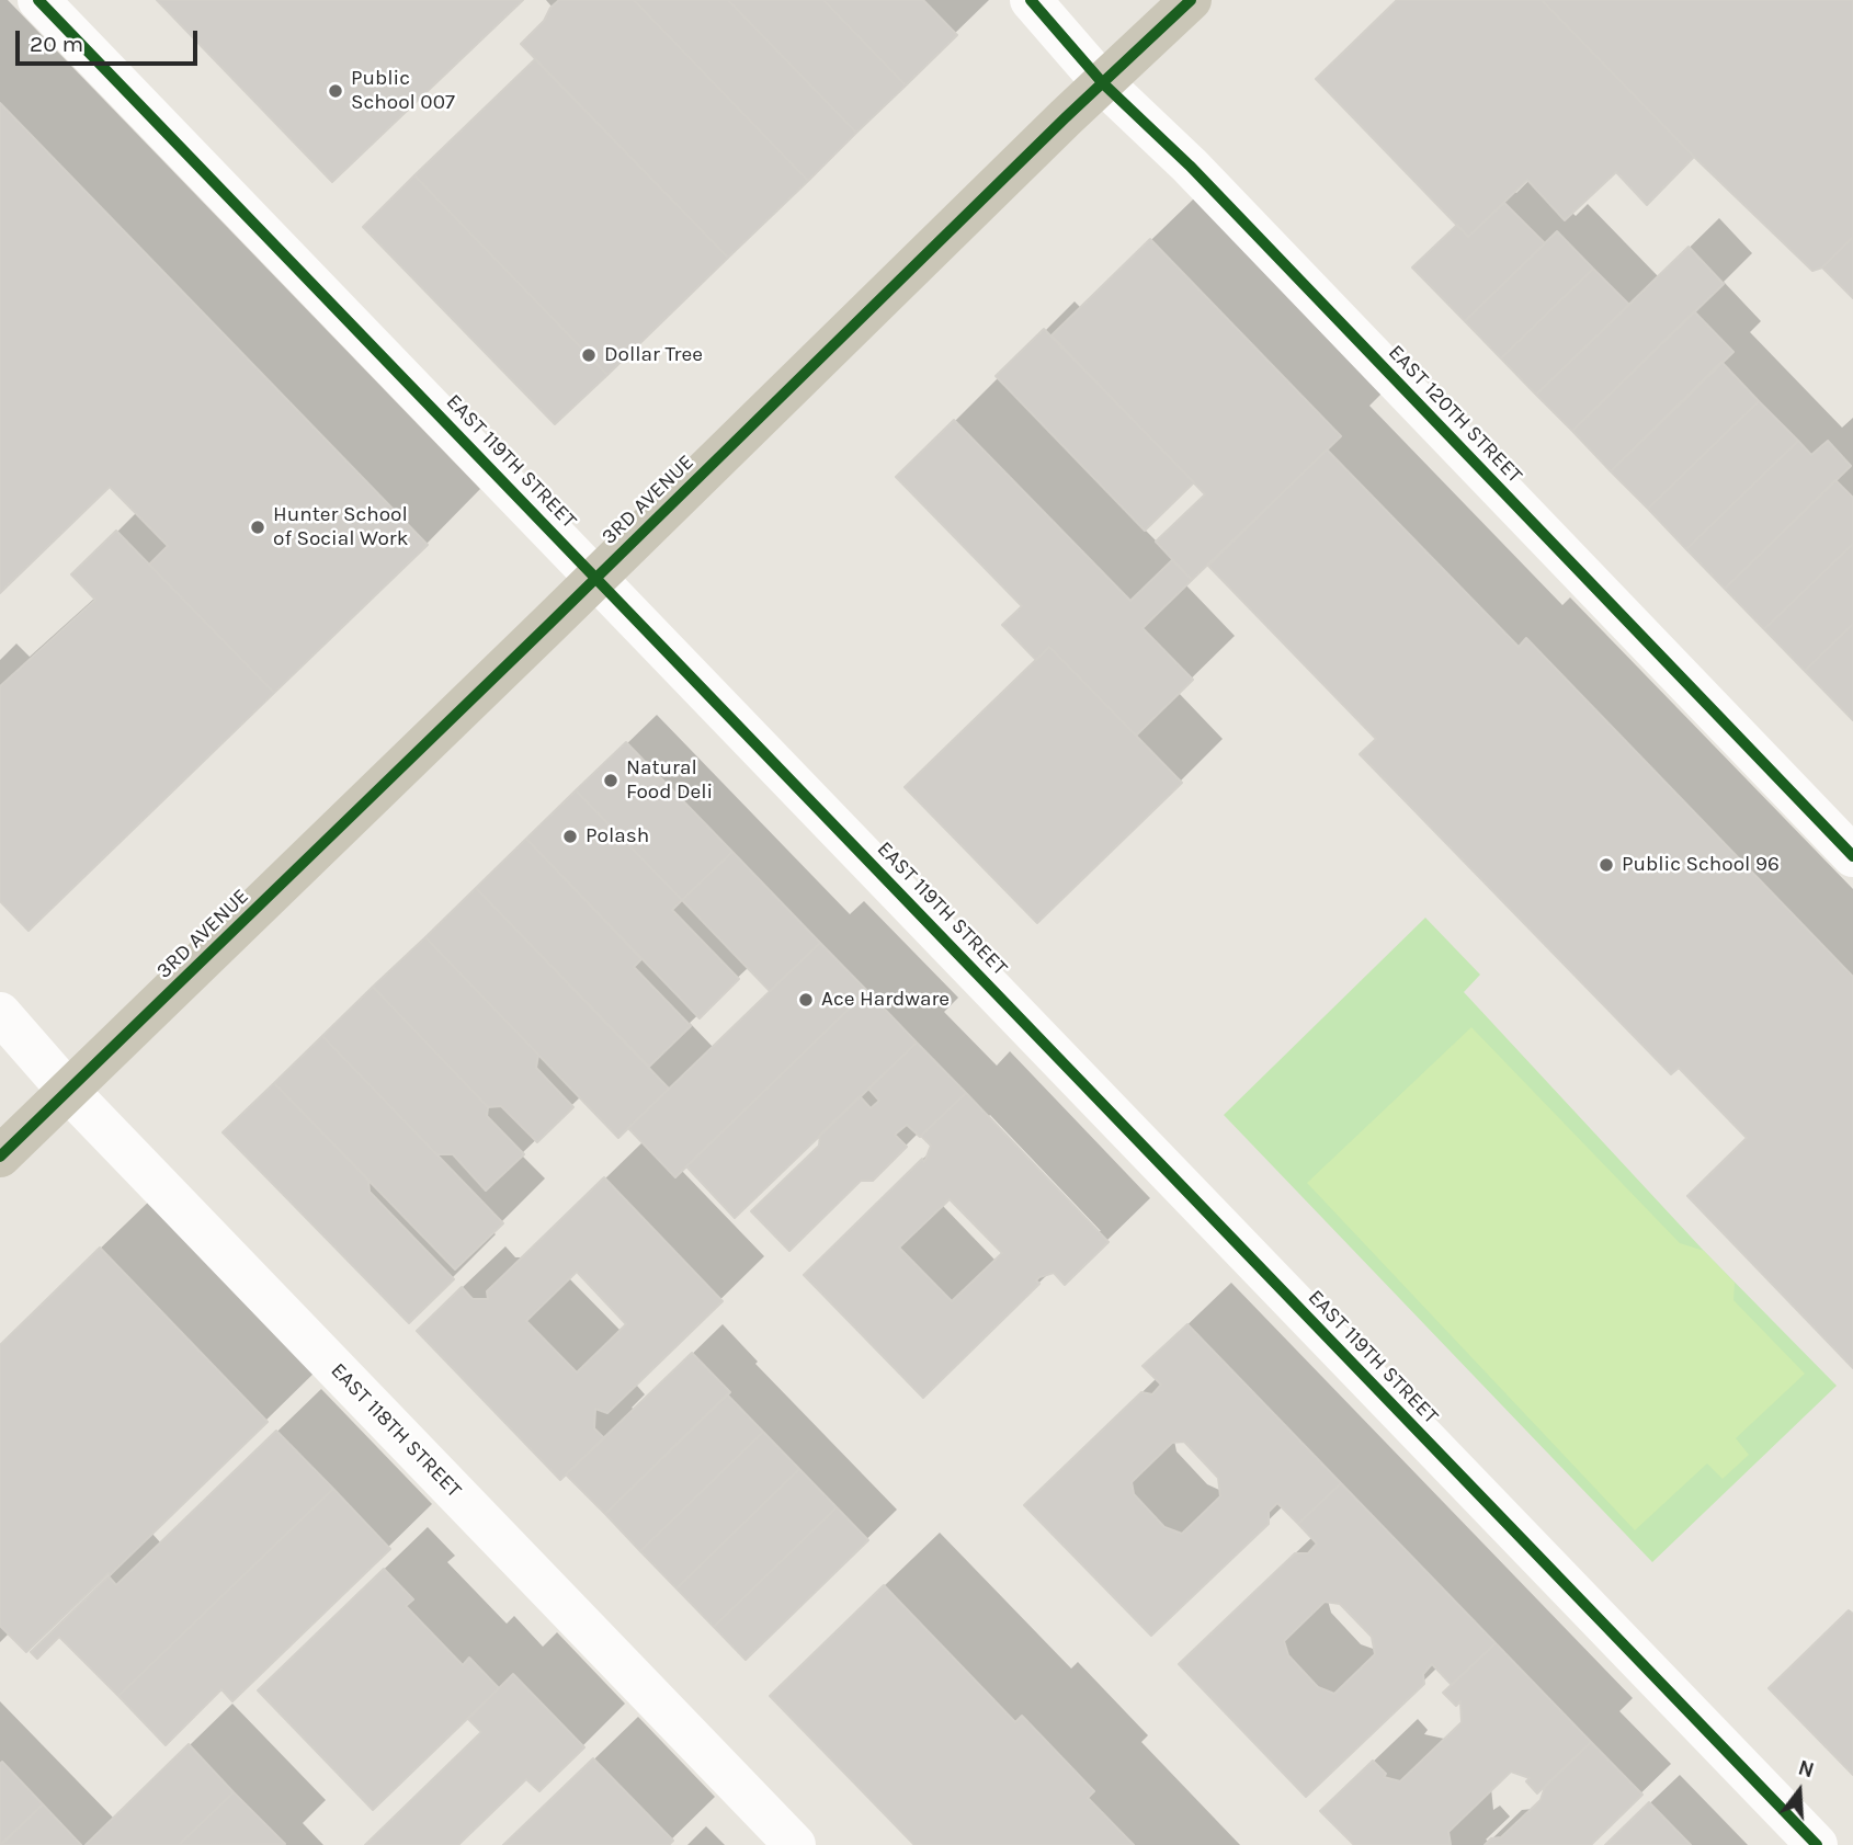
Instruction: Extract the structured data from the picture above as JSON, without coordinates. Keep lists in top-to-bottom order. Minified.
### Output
{"streets":{"main road":["3RD AVENUE"],"street":["EAST 120TH STREET","EAST 119TH STREET","EAST 118TH STREET"]},"crossings":[["EAST 120TH STREET","3RD AVENUE"],["EAST 119TH STREET","3RD AVENUE"],["3RD AVENUE","EAST 118TH STREET"]],"places":["Public School 007","Dollar Tree","Hunter School of Social Work","Natural Food Deli","Polash","Public School 96","Ace Hardware"],"scale_bar":"20 m","north":"top"}
